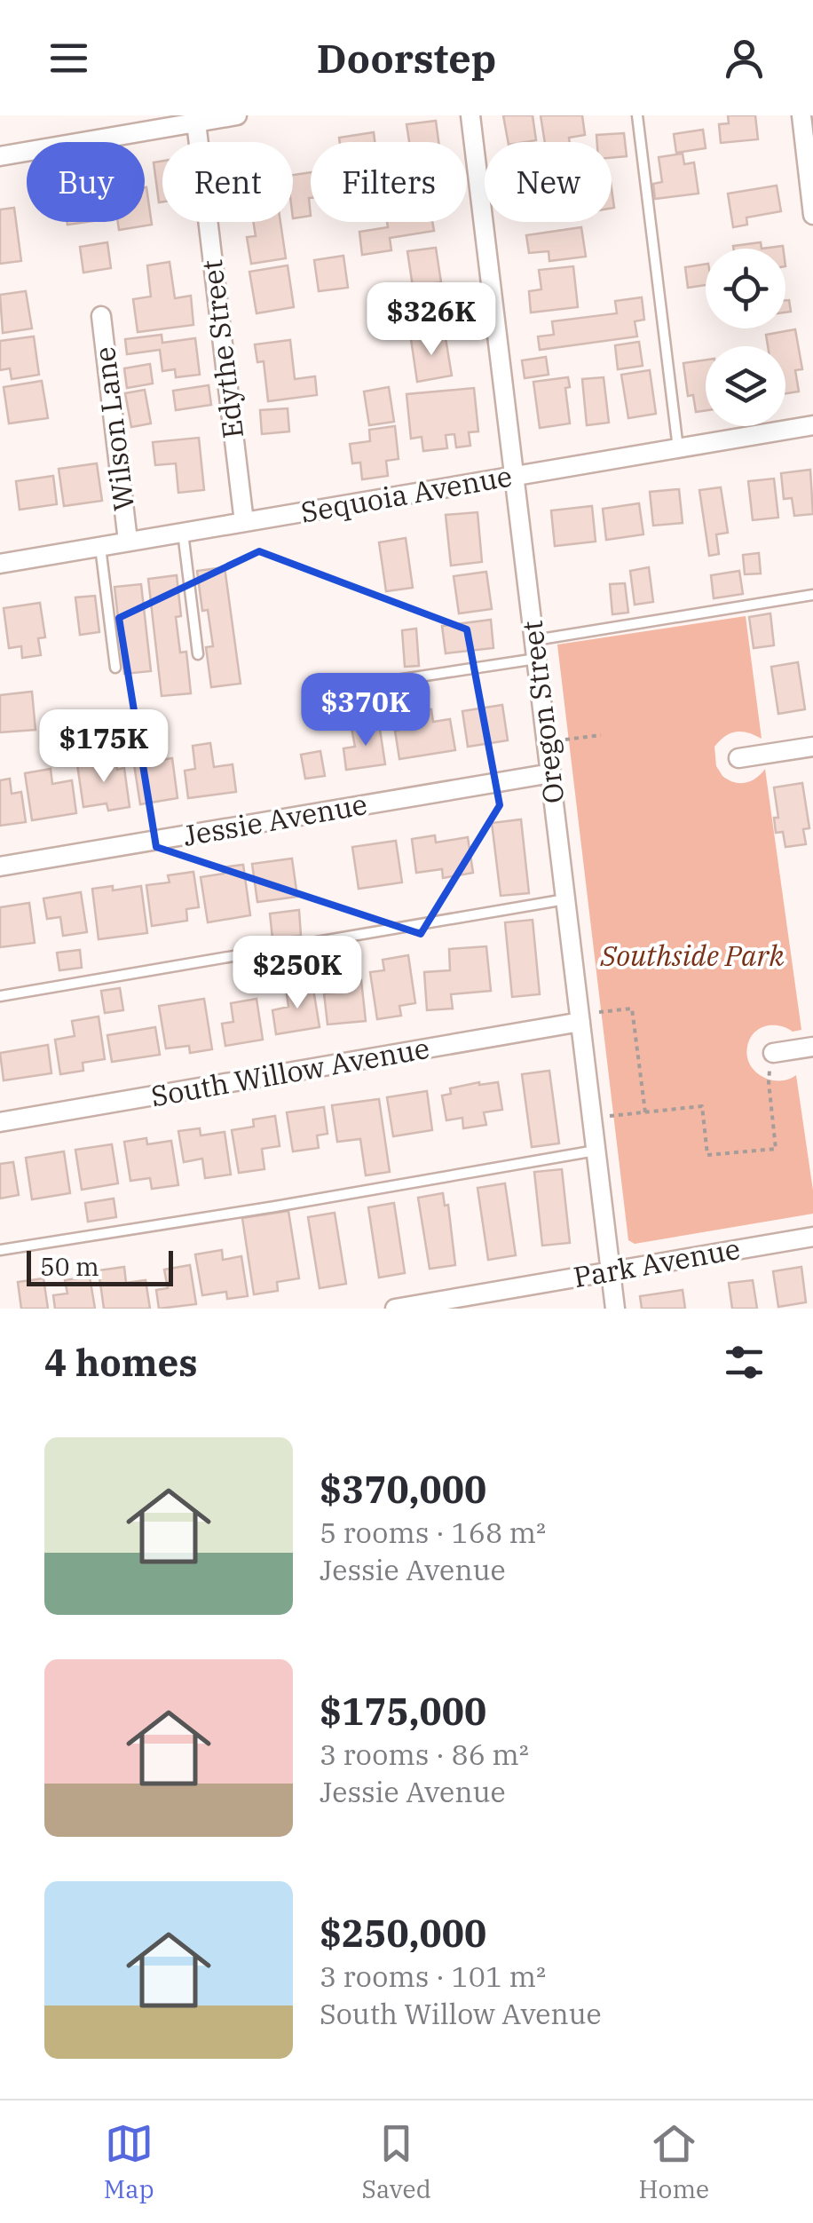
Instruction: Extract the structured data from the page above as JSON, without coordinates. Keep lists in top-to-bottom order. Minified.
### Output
{"streets":{"street":["Edythe Street","Wilson Lane","Sequoia Avenue","Oregon Street","Jessie Avenue","South Willow Avenue","Park Avenue"]},"crossings":[["Edythe Street","Sequoia Avenue"],["Wilson Lane","Sequoia Avenue"],["Sequoia Avenue","Oregon Street"],["Oregon Street","Jessie Avenue"],["Oregon Street","South Willow Avenue"],["Oregon Street","Park Avenue"]],"parks":["Southside Park"],"scale_bar":"50 m","page":{"header":"Doorstep","chip":["Buy","Rent","Filters","New"],"price":["$326K","$370K","$175K","$250K"],"scale":"50 m","heading":"4 homes","list":[{"name":"$370,000","note":"5 rooms · 168 m² · Jessie Avenue"},{"name":"$175,000","note":"3 rooms · 86 m² · Jessie Avenue"},{"name":"$250,000","note":"3 rooms · 101 m² · South Willow Avenue"}],"tabs":["Map","Saved","Home"]}}
